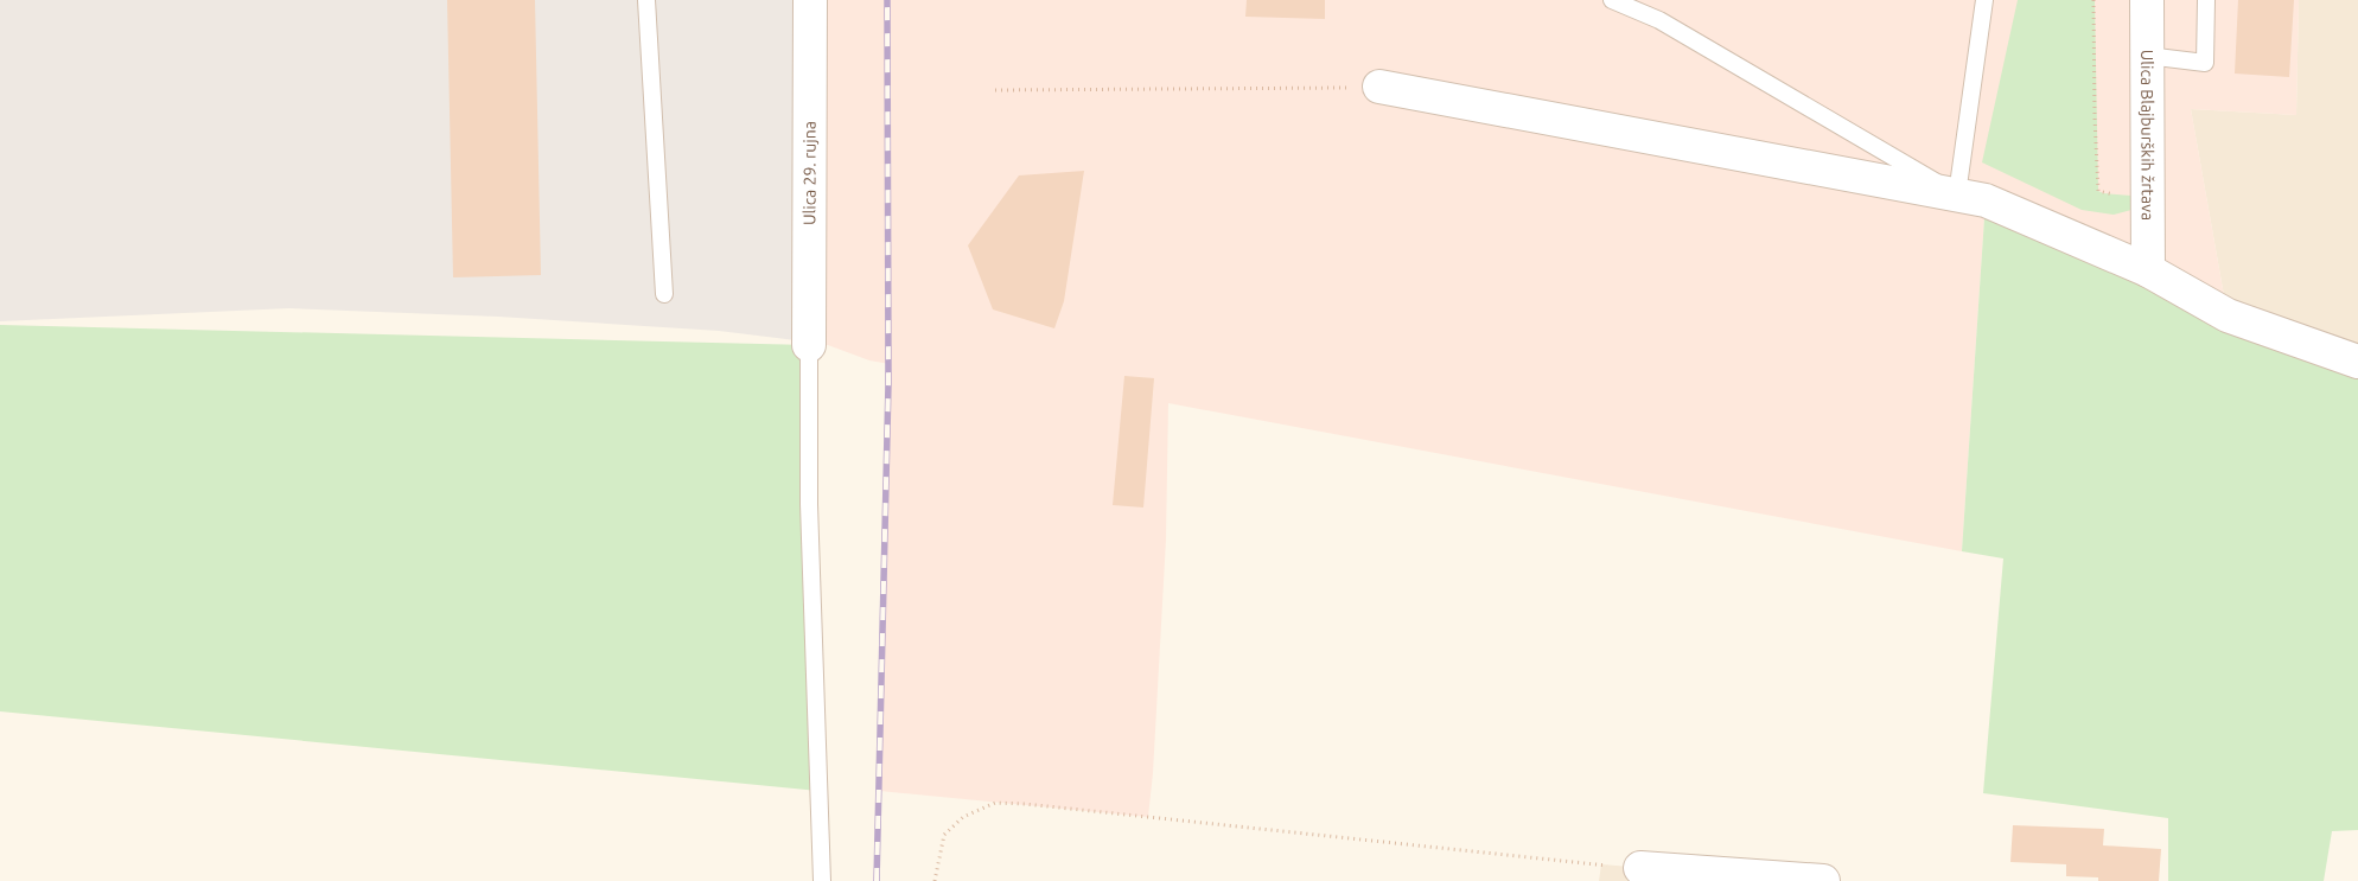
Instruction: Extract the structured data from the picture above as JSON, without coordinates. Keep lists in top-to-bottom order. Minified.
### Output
{"streets":{"street":["Ulica Blajburških žrtava","Ulica 29. rujna"]}}
